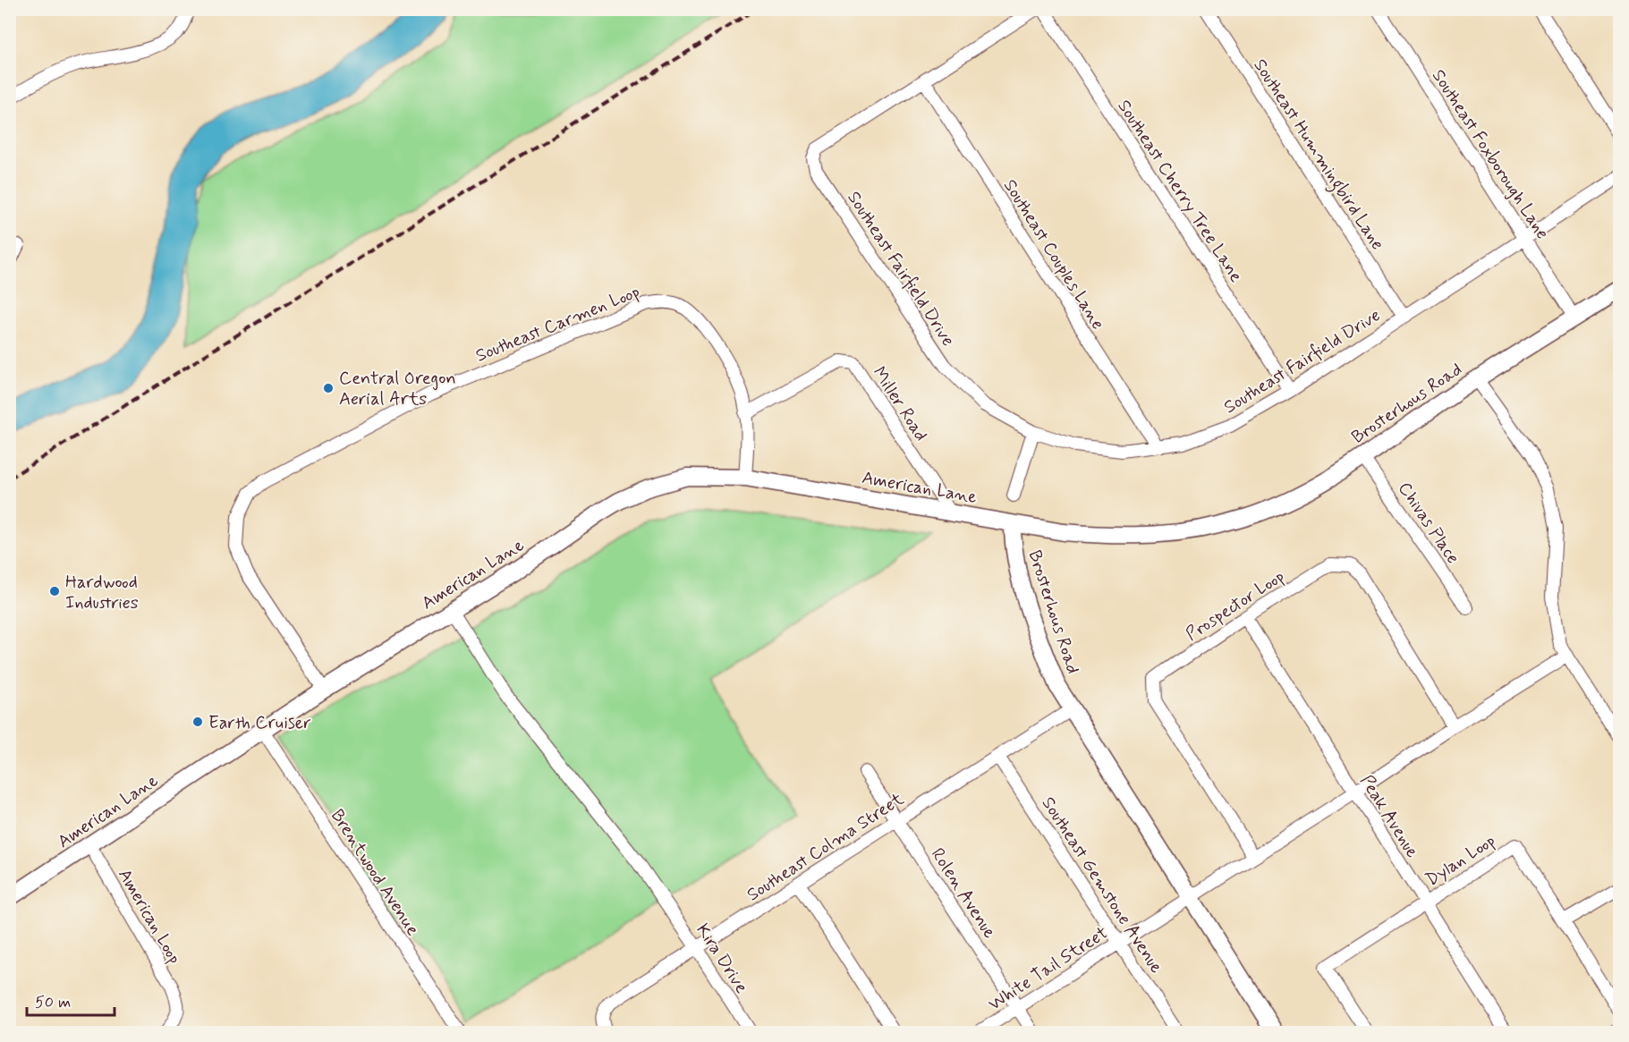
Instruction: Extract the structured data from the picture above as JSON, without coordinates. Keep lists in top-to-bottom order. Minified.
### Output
{"streets":{"street":["Southeast Hummingbird Lane","Southeast Foxborough Lane","Southeast Cherry Tree Lane","Southeast Couples Lane","Southeast Fairfield Drive","Southeast Carmen Loop","Brosterhous Road","Miller Road","American Lane","Chivas Place","Prospector Loop","Peak Avenue","Southeast Colma Street","Dylan Loop","Brentwood Avenue","Southeast Gemstone Avenue","Rolen Avenue","American Loop","Kira Drive","White Tail Street"]},"crossings":[["Southeast Hummingbird Lane","Southeast Fairfield Drive"],["Southeast Foxborough Lane","Southeast Fairfield Drive"],["Southeast Foxborough Lane","Brosterhous Road"],["Southeast Cherry Tree Lane","Southeast Fairfield Drive"],["Southeast Couples Lane","Southeast Fairfield Drive"],["Southeast Carmen Loop","Miller Road"],["Southeast Carmen Loop","American Lane"],["Brosterhous Road","American Lane"],["Brosterhous Road","Chivas Place"],["Brosterhous Road","Southeast Colma Street"],["Brosterhous Road","White Tail Street"],["Miller Road","American Lane"],["American Lane","Brentwood Avenue"],["American Lane","American Loop"],["American Lane","Kira Drive"],["Prospector Loop","Peak Avenue"],["Prospector Loop","White Tail Street"],["Peak Avenue","Dylan Loop"],["Peak Avenue","White Tail Street"],["Southeast Colma Street","Southeast Gemstone Avenue"],["Southeast Colma Street","Rolen Avenue"],["Southeast Colma Street","Kira Drive"],["Southeast Gemstone Avenue","White Tail Street"],["Rolen Avenue","White Tail Street"]],"places":["Central Oregon Aerial Arts","Hardwood Industries","Earth Cruiser"],"scale_bar":"50 m"}
